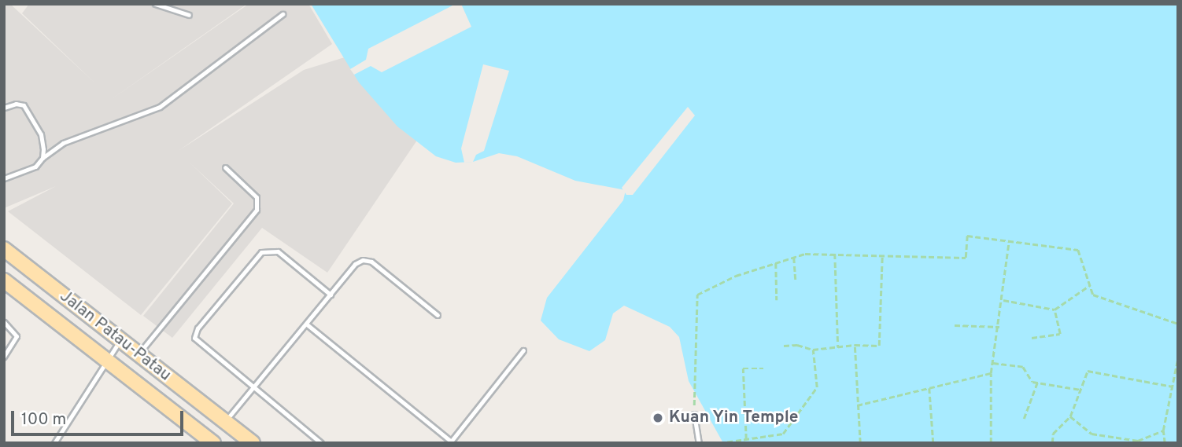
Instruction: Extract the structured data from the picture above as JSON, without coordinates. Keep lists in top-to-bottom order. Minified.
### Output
{"streets":{"main road":["Jalan Patau-Patau"]},"places":["Kuan Yin Temple"],"scale_bar":"100 m"}
